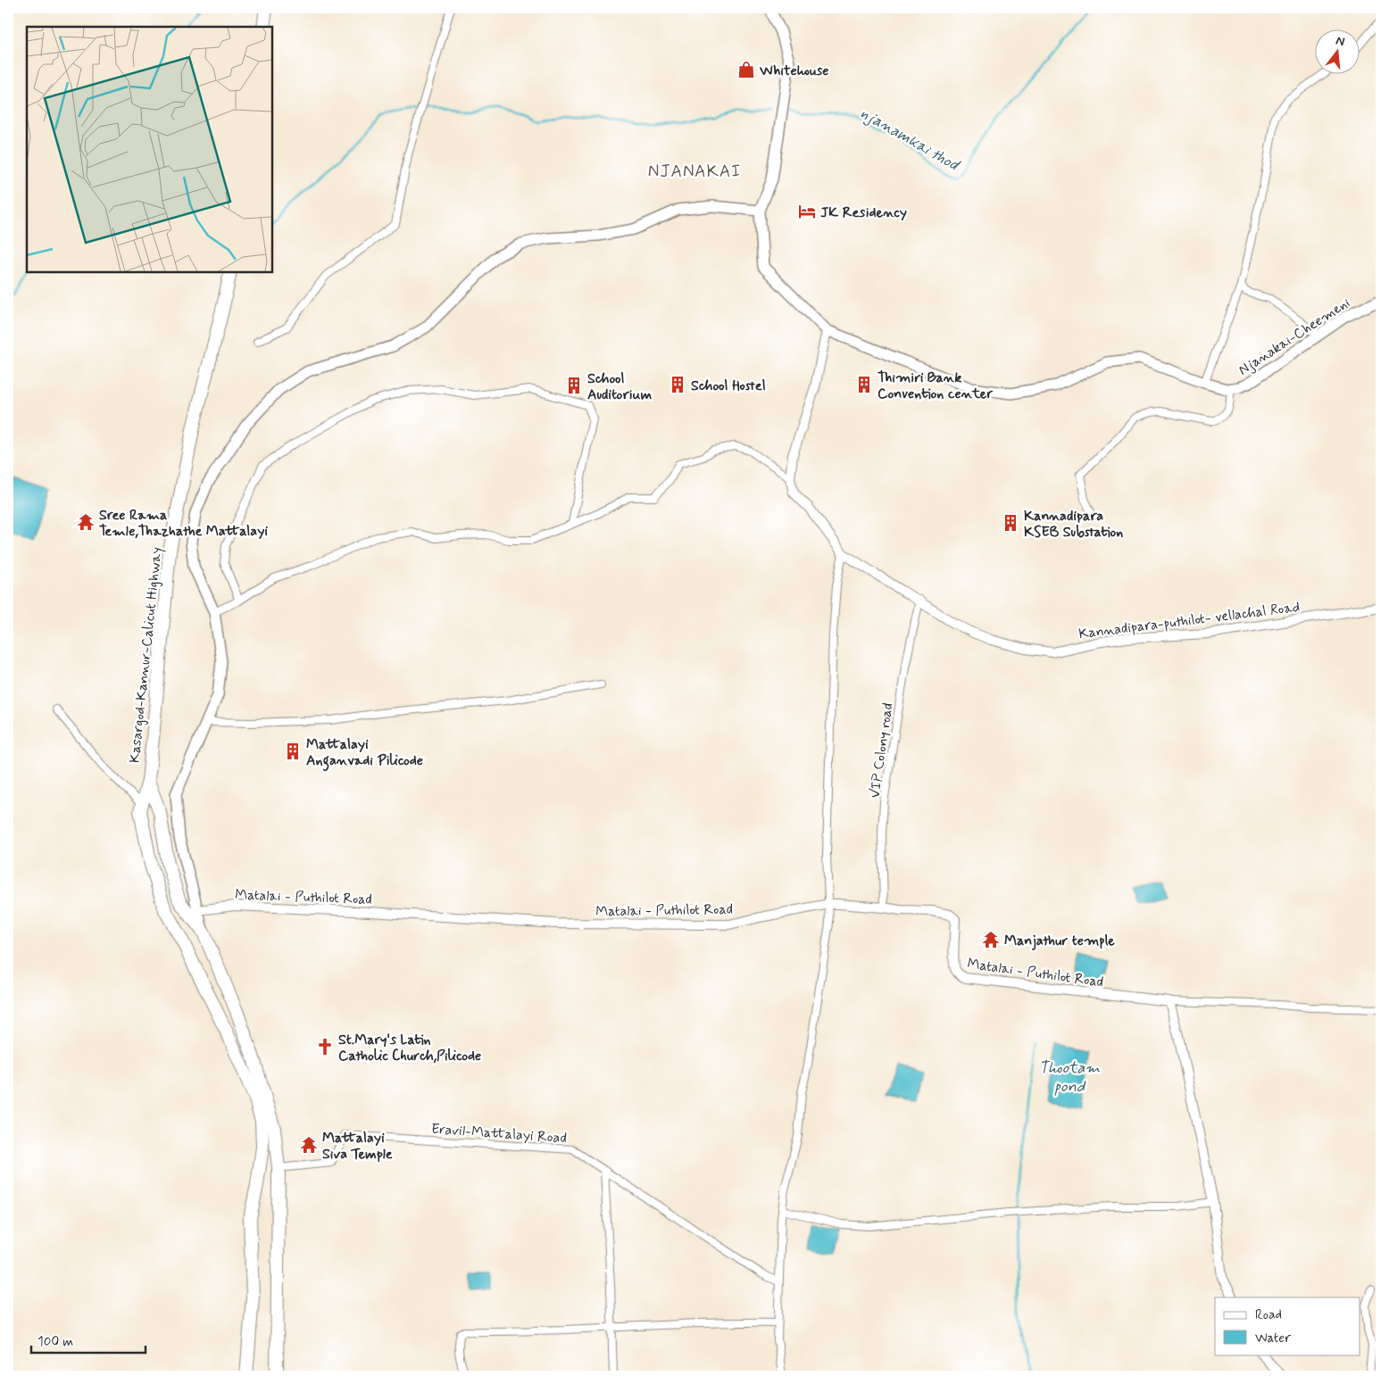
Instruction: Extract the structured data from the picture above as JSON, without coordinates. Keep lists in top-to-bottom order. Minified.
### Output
{"streets":{"highway":["Kasargod-Kannur-Calicut Highway"],"main road":["Njanakai-Cheemeni"],"street":["Kannadipara-puthilot- vellachal Road","VIP Colony road","Matalai - Puthilot Road","Eravil-Mattalayi Road"]},"crossings":[["Njanakai-Cheemeni","Kasargod-Kannur-Calicut Highway"],["Kannadipara-puthilot- vellachal Road","VIP Colony road"],["Kasargod-Kannur-Calicut Highway","Matalai - Puthilot Road"],["Kasargod-Kannur-Calicut Highway","Eravil-Mattalayi Road"],["VIP Colony road","Matalai - Puthilot Road"]],"districts":["NJANAKAI"],"water":["njanamkai thod","Thootam pond"],"places":{"shop":["Whitehouse"],"hotel":["JK Residency"],"building":["School Hostel","Thimiri Bank Convention center","School Auditorium","Kannadipara KSEB Substation","Mattalayi Anganvadi Pilicode"],"temple":["Sree Rama Temle,Thazhathe Mattalayi","Manjathur temple","Mattalayi Siva Temple"],"church":["St.Mary's Latin Catholic Church,Pilicode"]},"legend":["Road","Water"],"scale_bar":"100 m","north":"top"}
